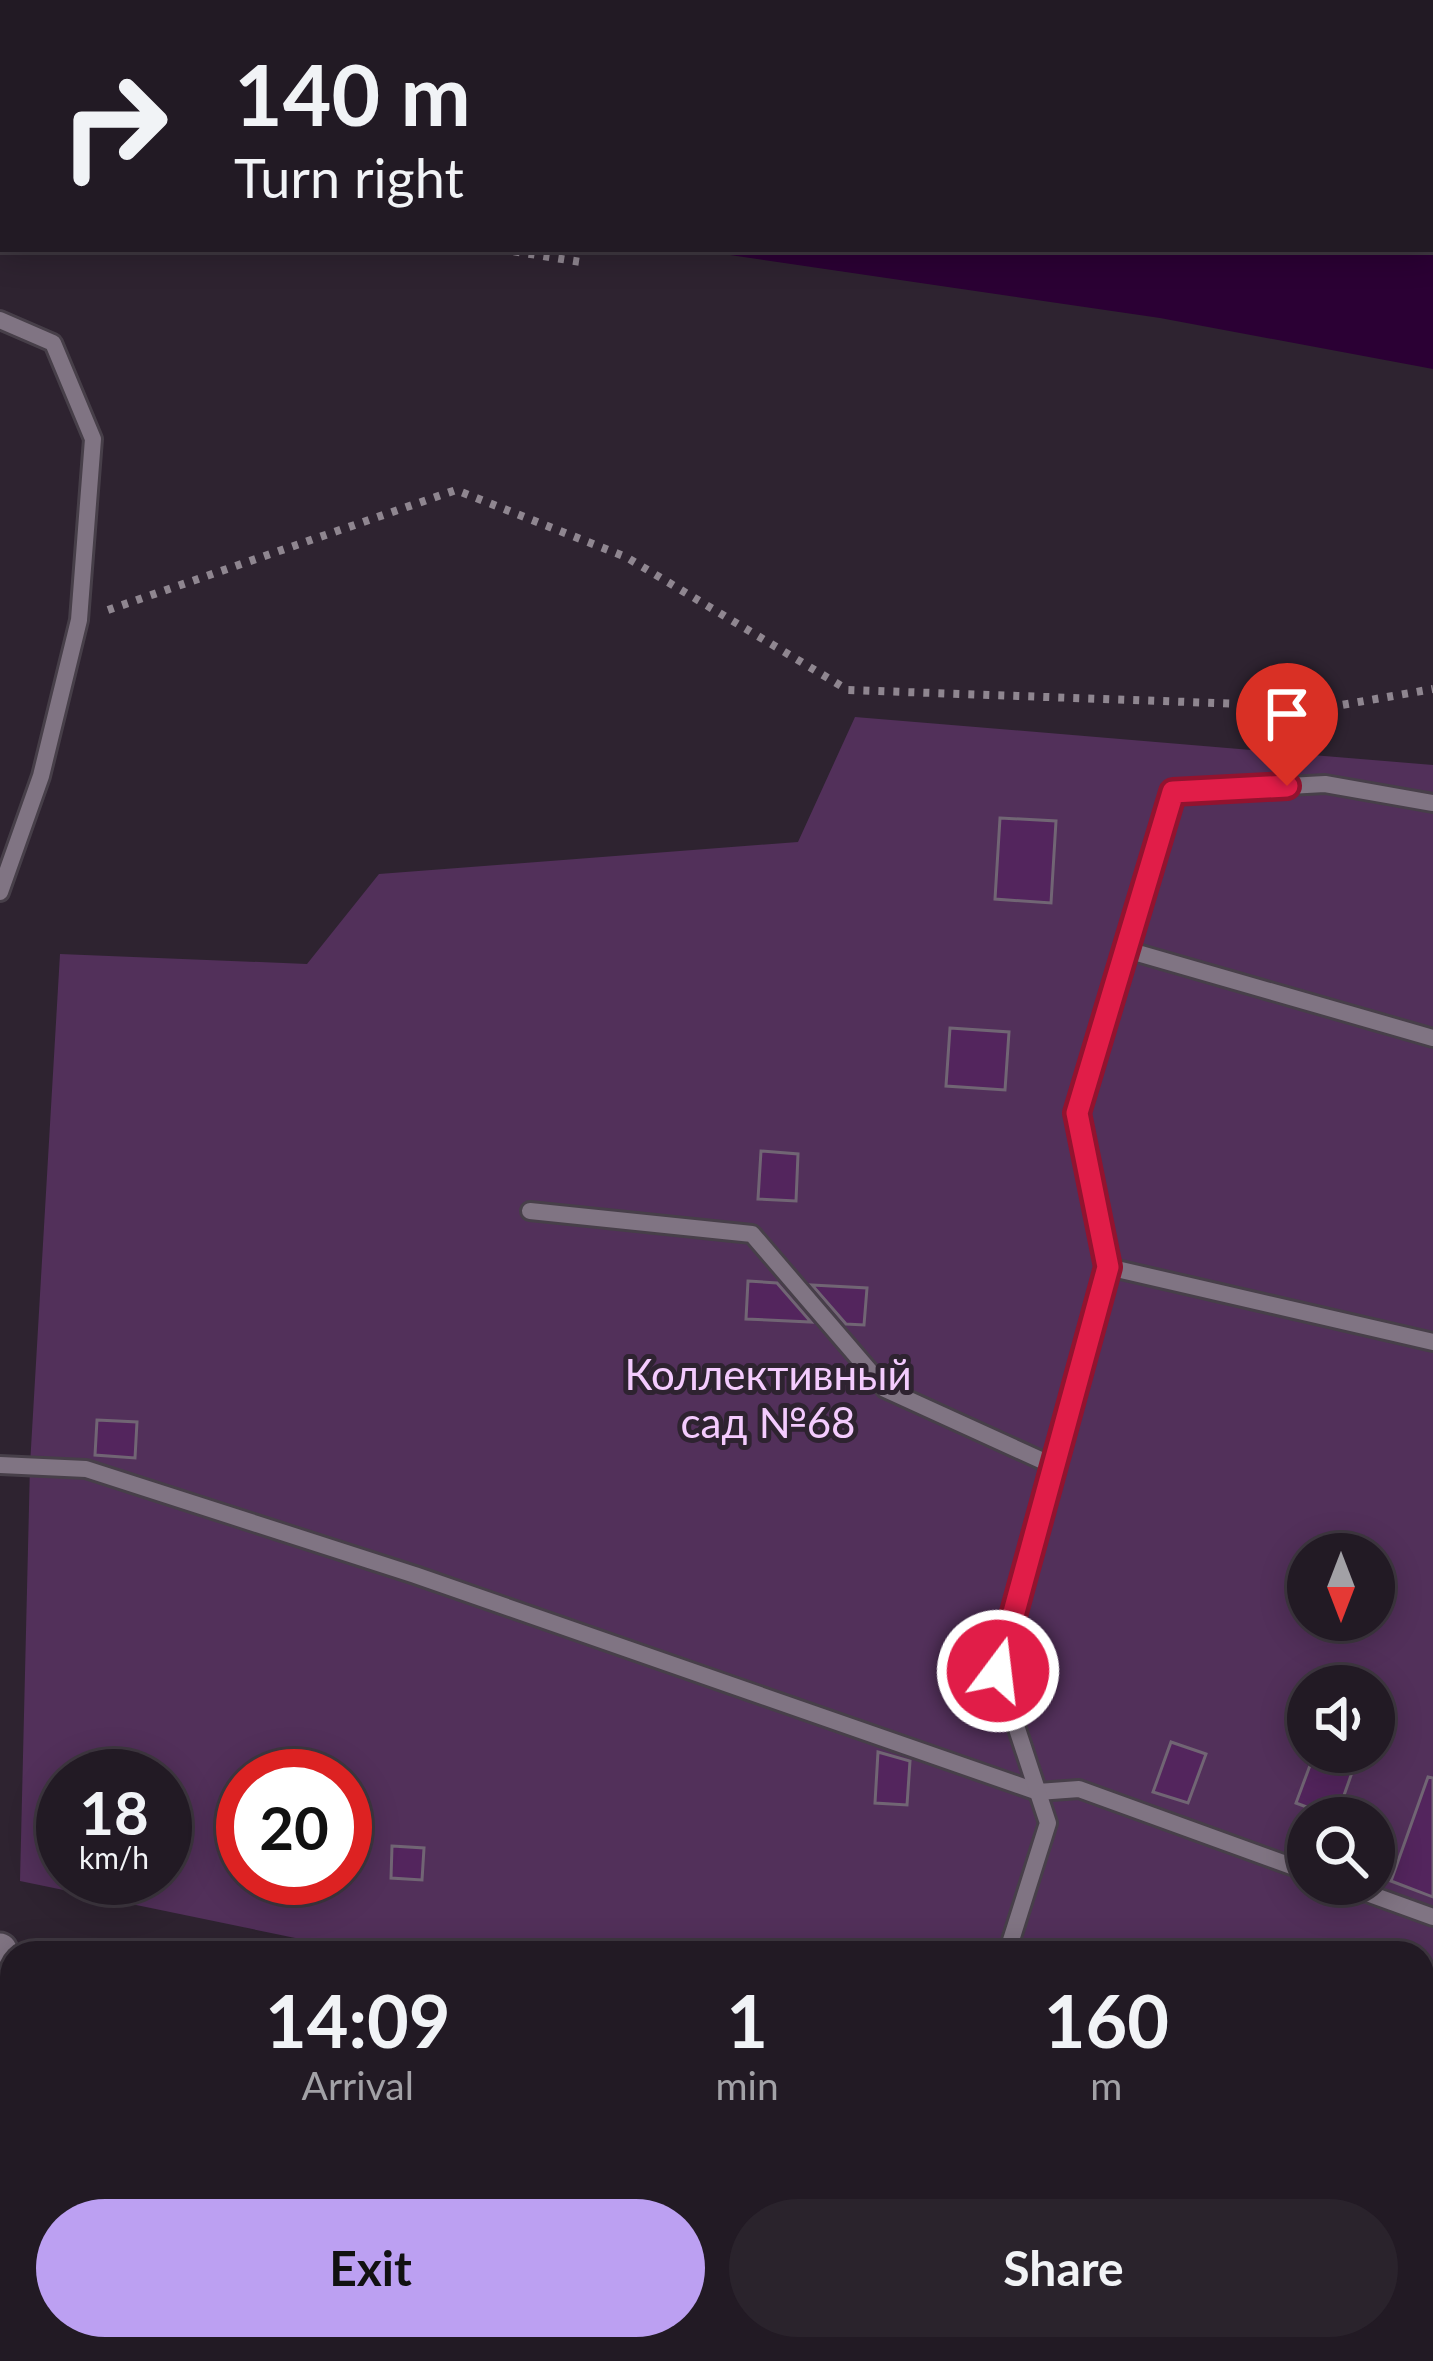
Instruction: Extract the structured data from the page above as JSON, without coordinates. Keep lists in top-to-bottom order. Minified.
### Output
{"parks":["Коллективный сад №68"],"north":"bottom","page":{"turn":["140 m","Turn right"],"speed":"18 km/h","limit":"20","eta":["14:09","Arrival","1","min","160","m"],"buttons":["Exit","Share"]}}
